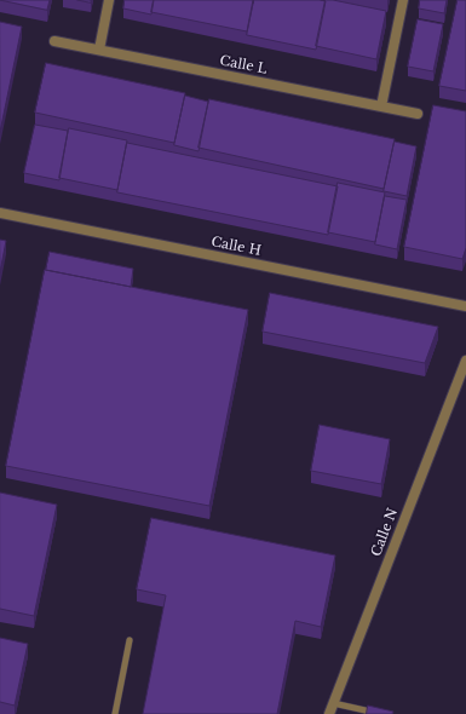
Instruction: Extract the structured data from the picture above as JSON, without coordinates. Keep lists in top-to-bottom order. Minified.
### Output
{"streets":{"street":["Calle L","Calle H","Calle N"]}}
